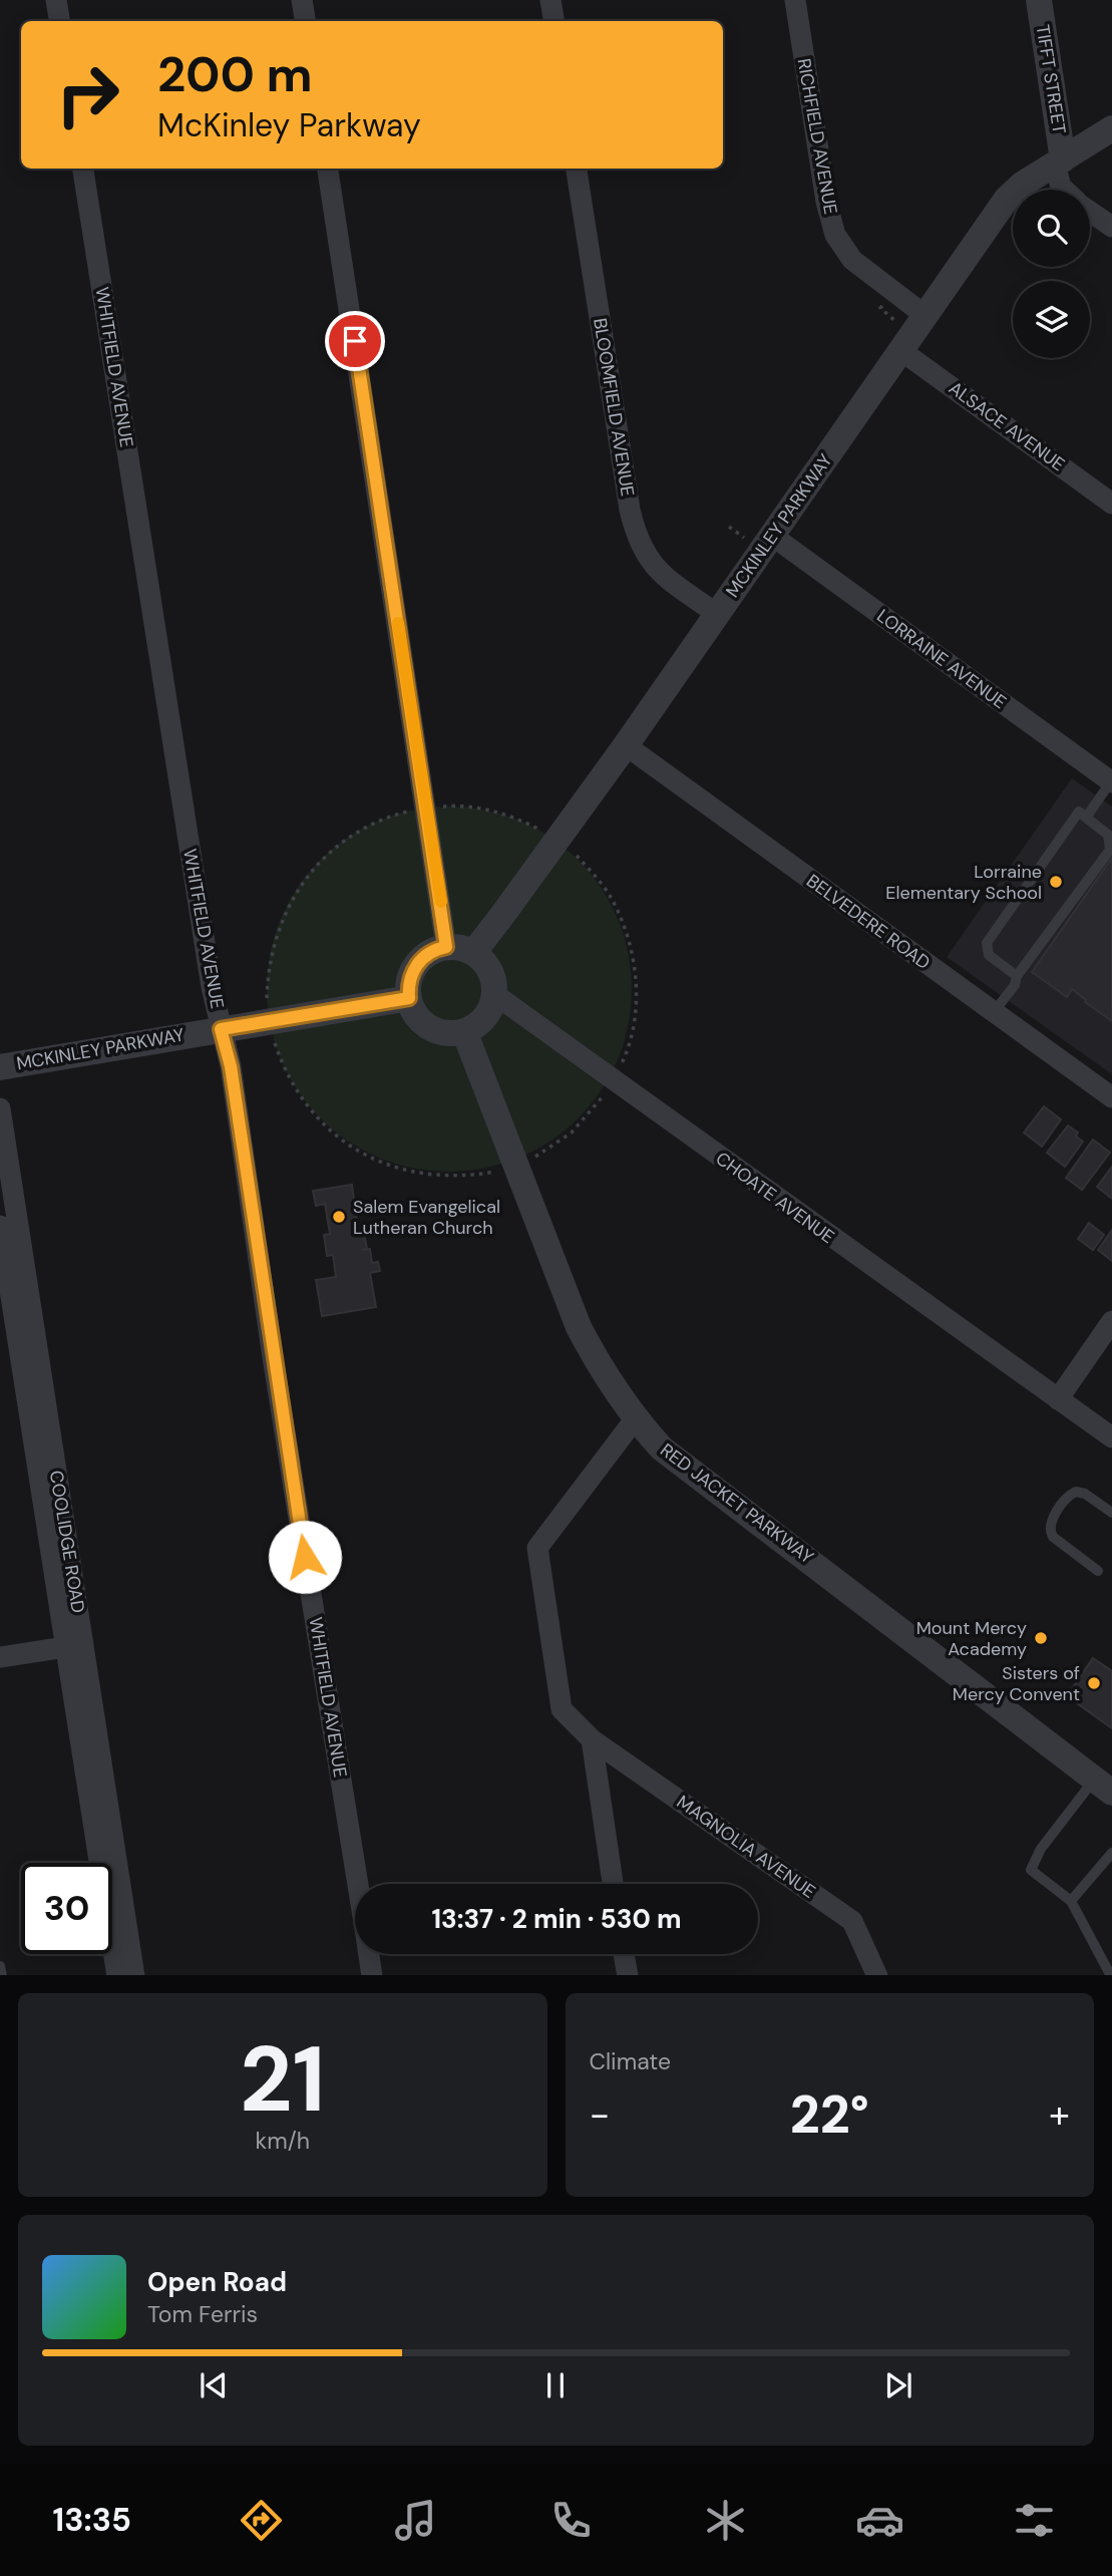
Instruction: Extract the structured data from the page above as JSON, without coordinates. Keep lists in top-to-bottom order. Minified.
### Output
{"streets":{"street":["TIFFT STREET","RICHFIELD AVENUE","WHITFIELD AVENUE","BLOOMFIELD AVENUE","ALSACE AVENUE","MCKINLEY PARKWAY","LORRAINE AVENUE","BELVEDERE ROAD","CHOATE AVENUE","RED JACKET PARKWAY","COOLIDGE ROAD","MAGNOLIA AVENUE"]},"crossings":[["TIFFT STREET","MCKINLEY PARKWAY"],["RICHFIELD AVENUE","MCKINLEY PARKWAY"],["WHITFIELD AVENUE","MCKINLEY PARKWAY"],["BLOOMFIELD AVENUE","MCKINLEY PARKWAY"],["ALSACE AVENUE","MCKINLEY PARKWAY"],["MCKINLEY PARKWAY","LORRAINE AVENUE"],["MCKINLEY PARKWAY","BELVEDERE ROAD"],["MCKINLEY PARKWAY","CHOATE AVENUE"],["MCKINLEY PARKWAY","RED JACKET PARKWAY"],["CHOATE AVENUE","RED JACKET PARKWAY"],["RED JACKET PARKWAY","MAGNOLIA AVENUE"]],"places":["Lorraine Elementary School","Salem Evangelical Lutheran Church","Mount Mercy Academy","Sisters of Mercy Convent"],"page":{"turn":["200 m","McKinley Parkway"],"limit":"30","trip":"13:37 · 2 min · 530 m","tile":[["21","km/h"],"Climate"],"heat":["−","22°","+"],"song":["Open Road","Tom Ferris"],"tabs":"13:35"}}
